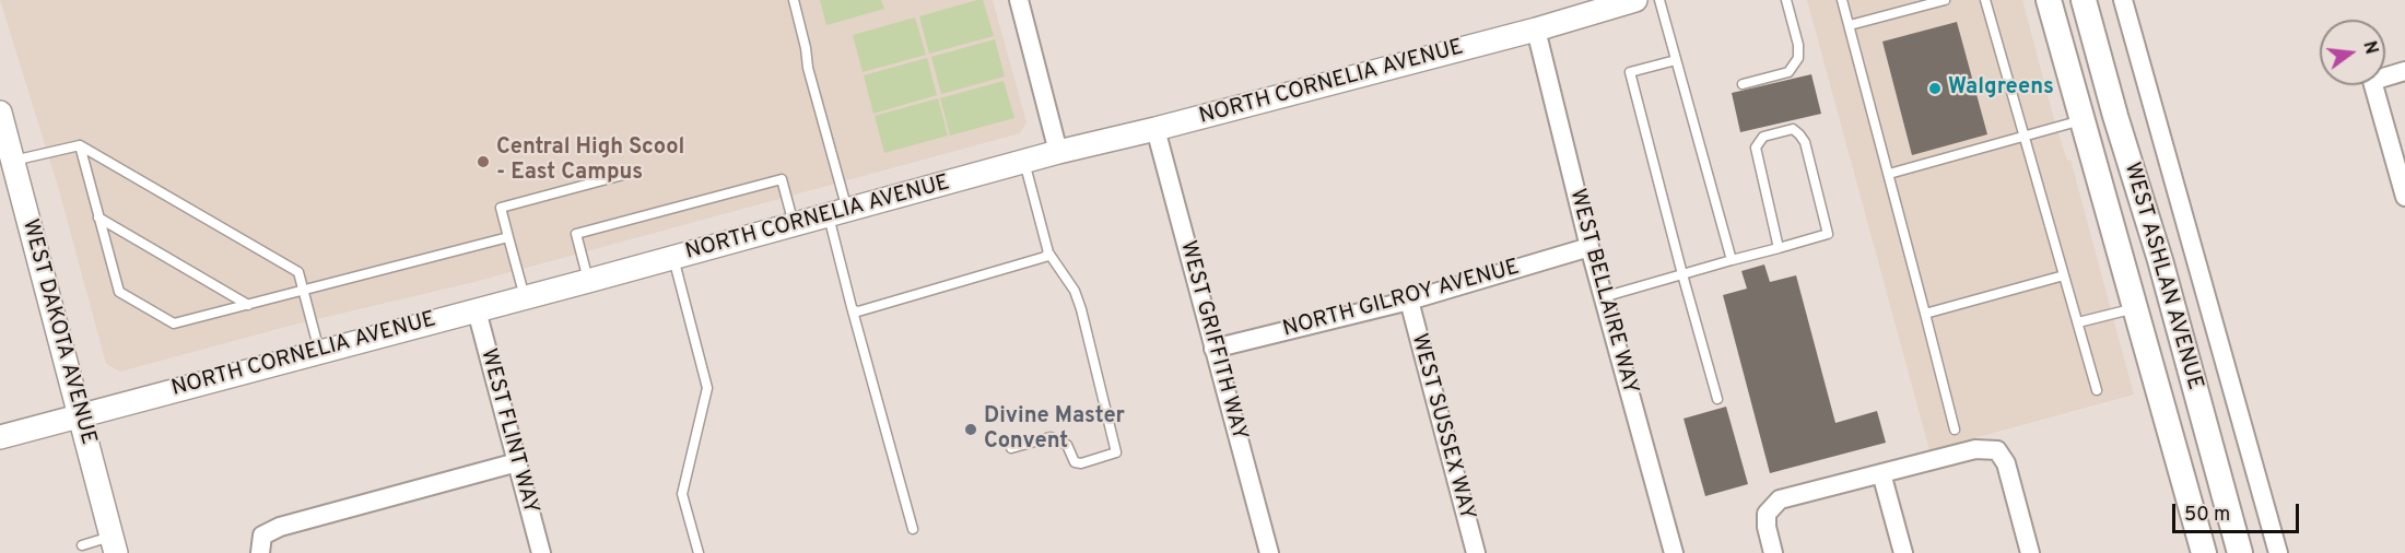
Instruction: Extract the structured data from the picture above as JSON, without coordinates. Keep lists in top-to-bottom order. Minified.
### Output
{"streets":{"main road":["WEST ASHLAN AVENUE"],"street":["NORTH CORNELIA AVENUE","WEST BELLAIRE WAY","NORTH GILROY AVENUE","WEST DAKOTA AVENUE","WEST GRIFFITH WAY","WEST SUSSEX WAY","WEST FLINT WAY"]},"crossings":[["NORTH CORNELIA AVENUE","WEST BELLAIRE WAY"],["NORTH CORNELIA AVENUE","WEST DAKOTA AVENUE"],["NORTH CORNELIA AVENUE","WEST GRIFFITH WAY"],["NORTH CORNELIA AVENUE","WEST FLINT WAY"],["WEST BELLAIRE WAY","NORTH GILROY AVENUE"],["NORTH GILROY AVENUE","WEST GRIFFITH WAY"],["NORTH GILROY AVENUE","WEST SUSSEX WAY"]],"places":["Walgreens","Central High Scool - East Campus","Divine Master Convent"],"scale_bar":"50 m","north":"right"}
